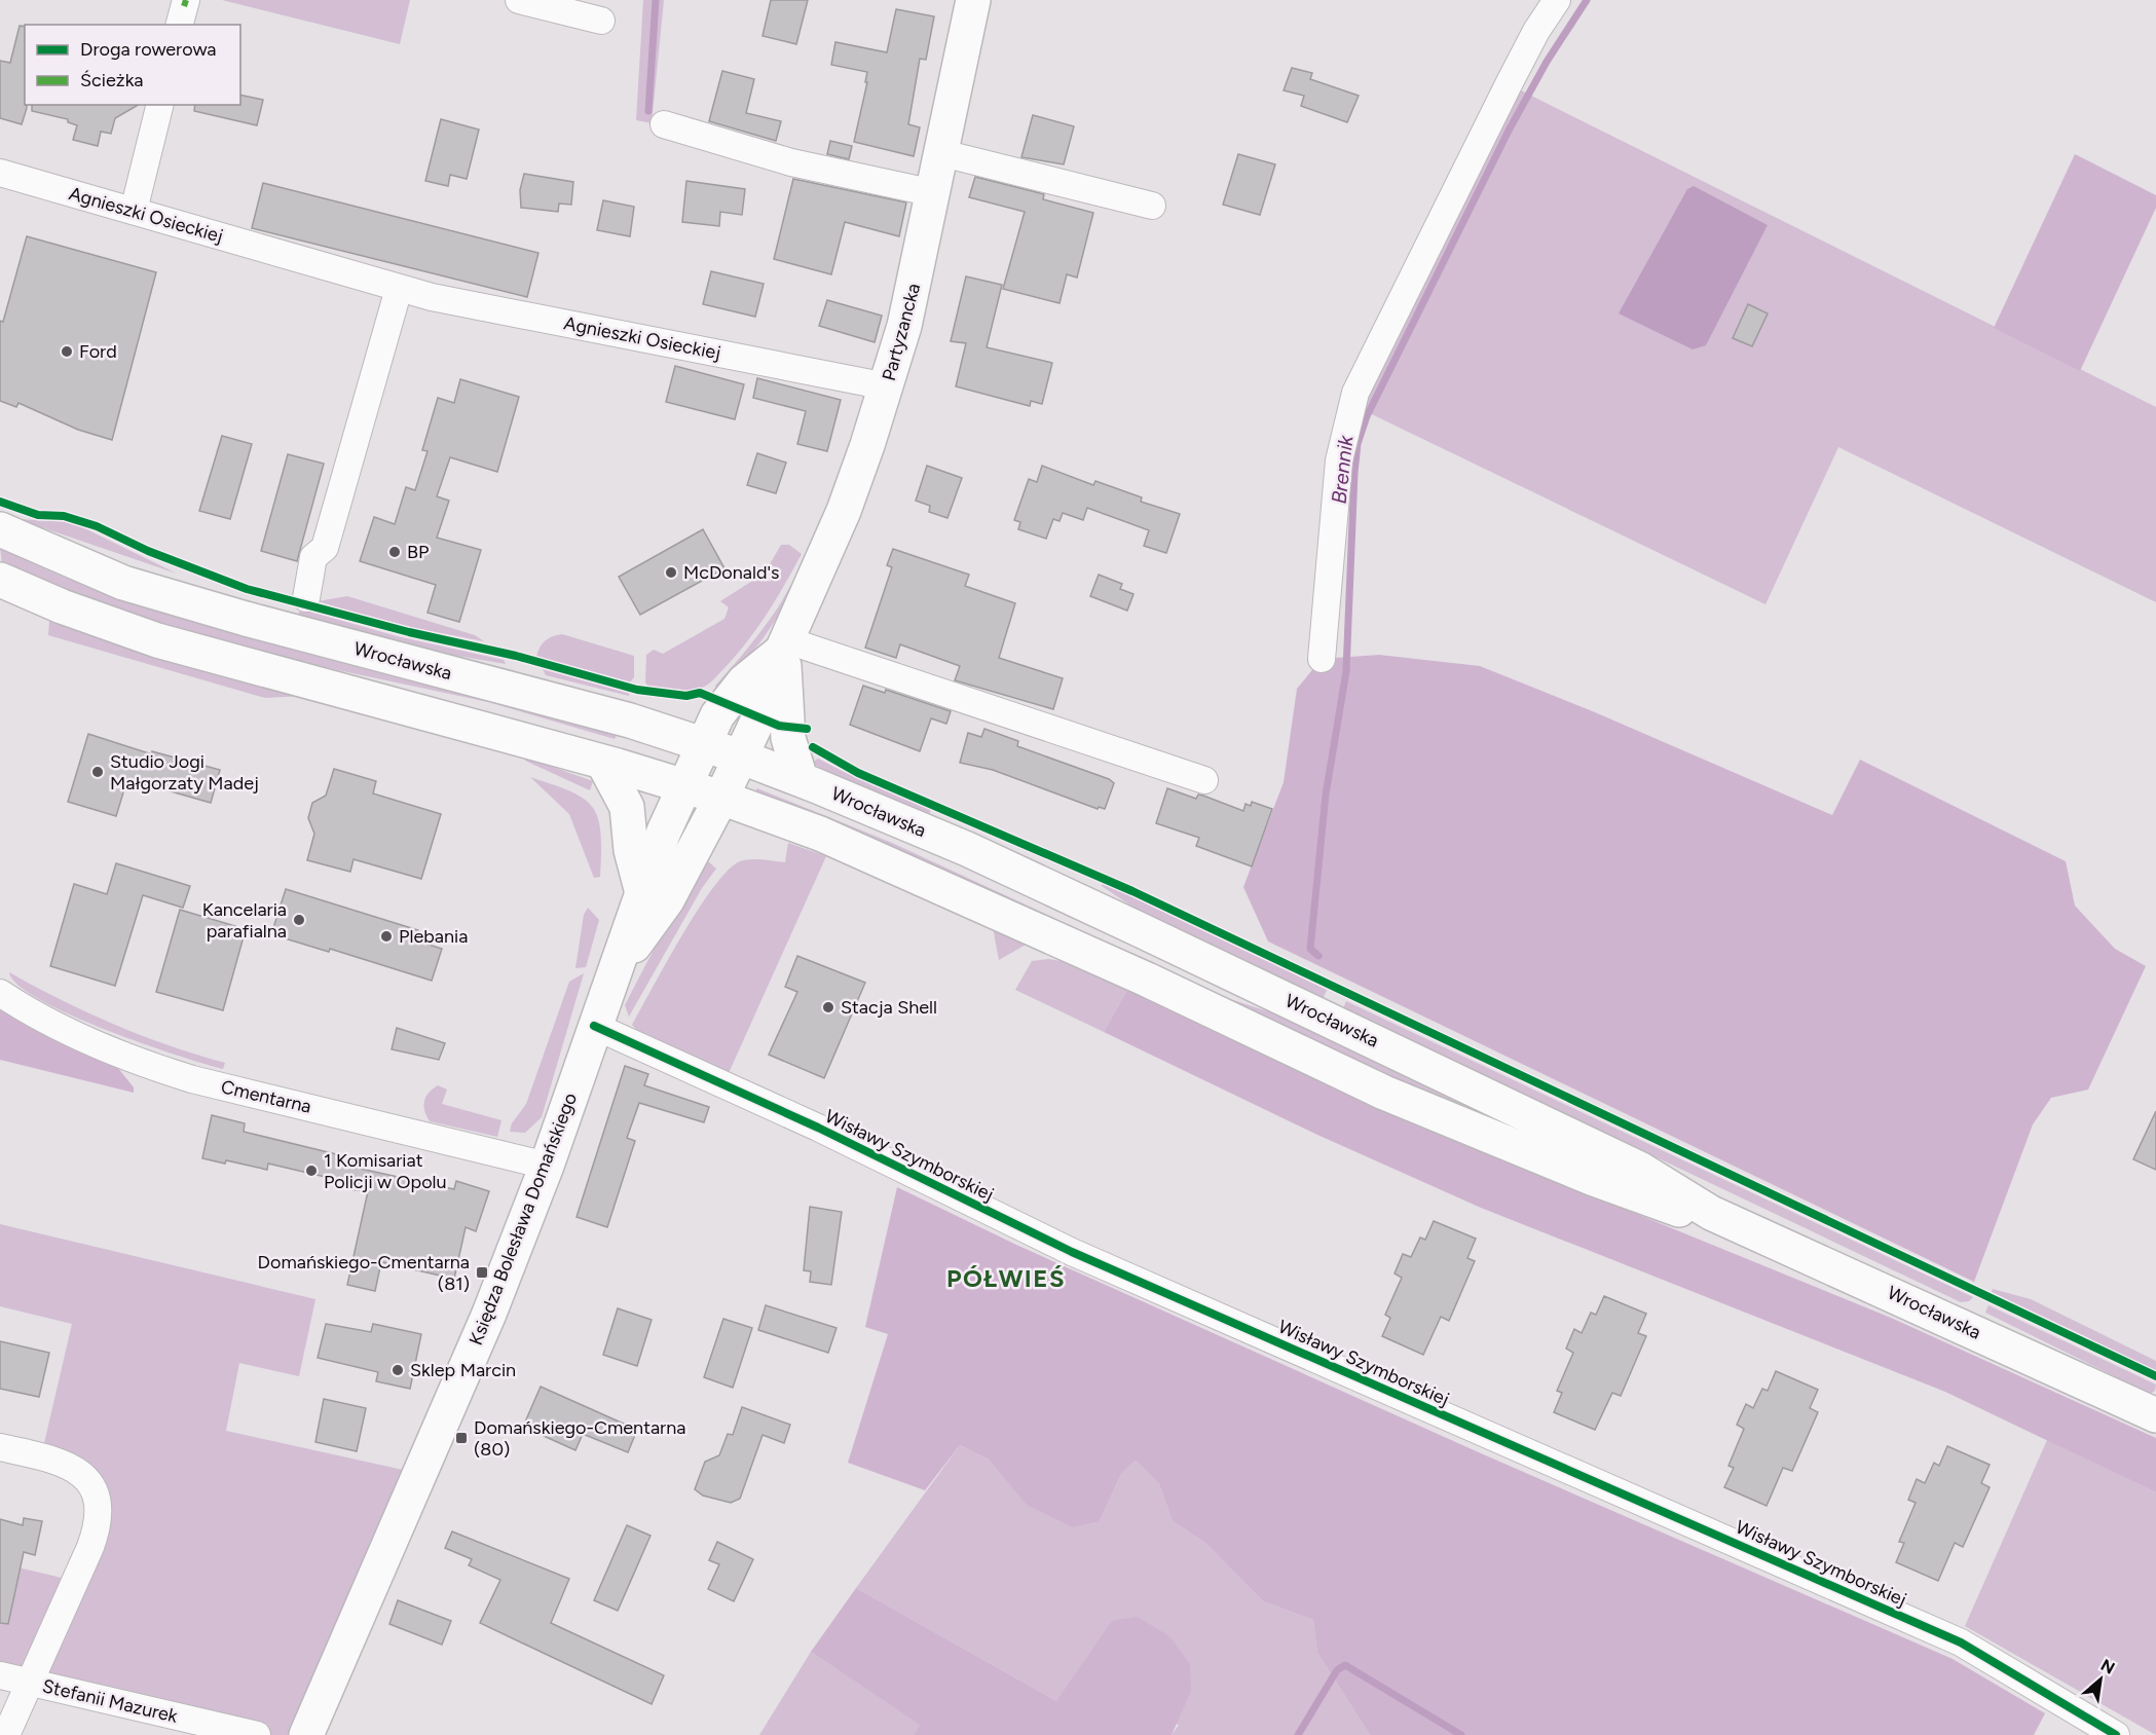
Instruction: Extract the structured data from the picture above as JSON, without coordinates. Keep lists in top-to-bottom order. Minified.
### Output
{"streets":{"main road":["Partyzancka","Wrocławska","Księdza Bolesława Domańskiego"],"street":["Agnieszki Osieckiej","Cmentarna","Wisławy Szymborskiej","Stefanii Mazurek"]},"crossings":[["Agnieszki Osieckiej","Partyzancka"],["Partyzancka","Wrocławska"],["Partyzancka","Księdza Bolesława Domańskiego"],["Wrocławska","Księdza Bolesława Domańskiego"],["Cmentarna","Księdza Bolesława Domańskiego"],["Wisławy Szymborskiej","Księdza Bolesława Domańskiego"]],"districts":["PÓŁWIEŚ"],"water":["Brennik"],"places":{"other":["Ford","BP","McDonald's","Studio Jogi Małgorzaty Madej","Kancelaria parafialna","Plebania","Stacja Shell","1 Komisariat Policji w Opolu","Sklep Marcin"],"transit":["Domańskiego-Cmentarna (81)","Domańskiego-Cmentarna (80)"]},"legend":["Droga rowerowa","Ścieżka"],"north":"top right"}
